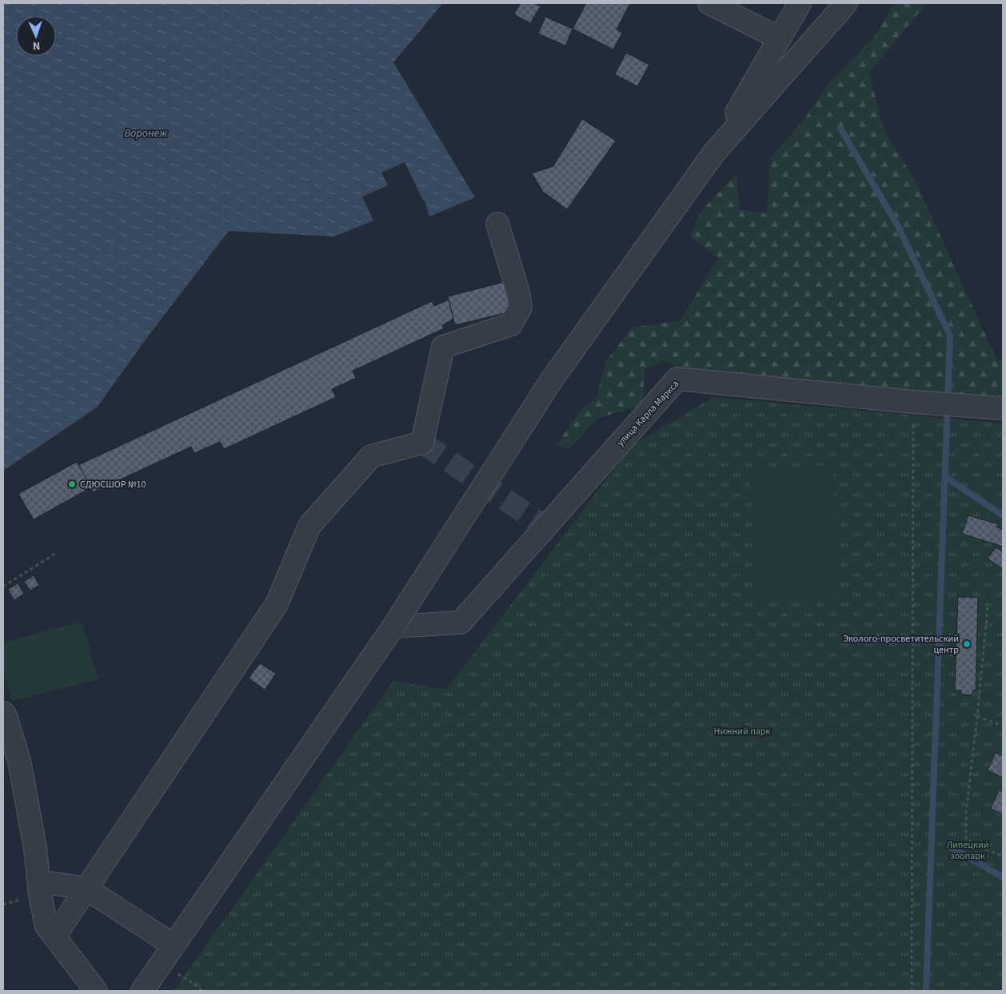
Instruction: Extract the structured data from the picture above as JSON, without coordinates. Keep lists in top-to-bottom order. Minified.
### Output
{"streets":{"street":["улица Карла Маркса"]},"water":["Воронеж"],"parks":["Нижний парк","Липецкий зоопарк"],"places":["СДЮСШОР №10","Эколого-просветительский центр"],"north":"bottom"}
